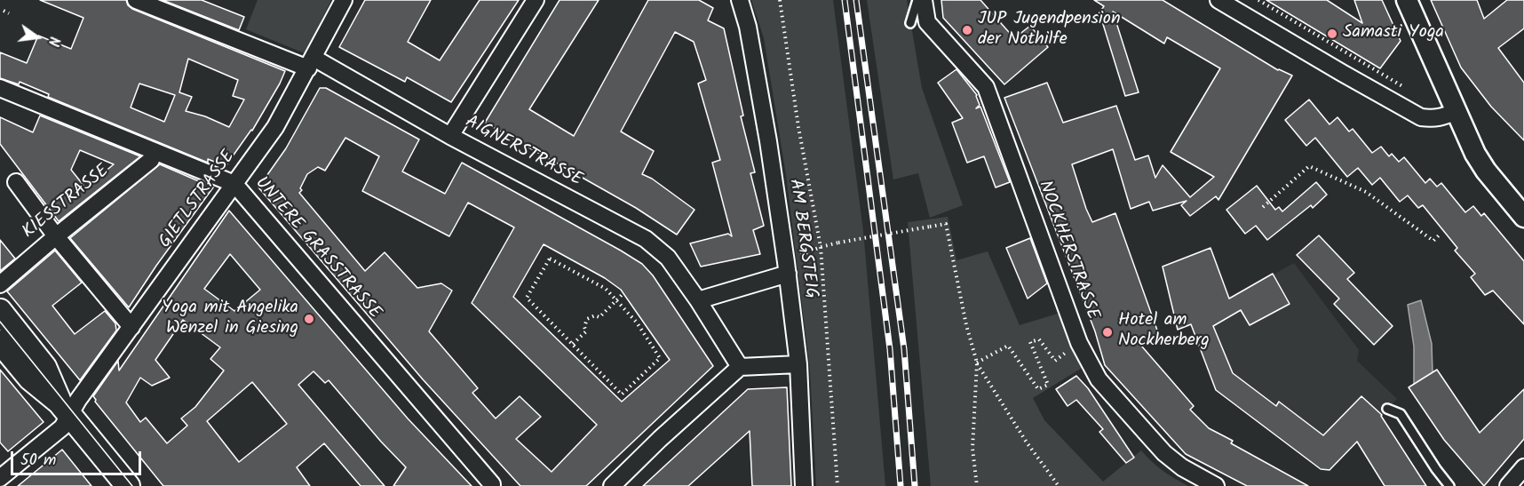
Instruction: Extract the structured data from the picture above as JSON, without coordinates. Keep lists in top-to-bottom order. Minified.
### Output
{"streets":{"street":["AIGNERSTRASSE","GIETLSTRASSE","KIESSTRASSE","AM BERGSTEIG","UNTERE GRASSTRASSE","NOCKHERSTRASSE"]},"crossings":[["AIGNERSTRASSE","GIETLSTRASSE"],["GIETLSTRASSE","UNTERE GRASSTRASSE"],["KIESSTRASSE","UNTERE GRASSTRASSE"]],"places":["JUP Jugendpension der Nothilfe","Samasti Yoga","Yoga mit Angelika Wenzel in Giesing","Hotel am Nockherberg"],"scale_bar":"50 m","north":"right"}
